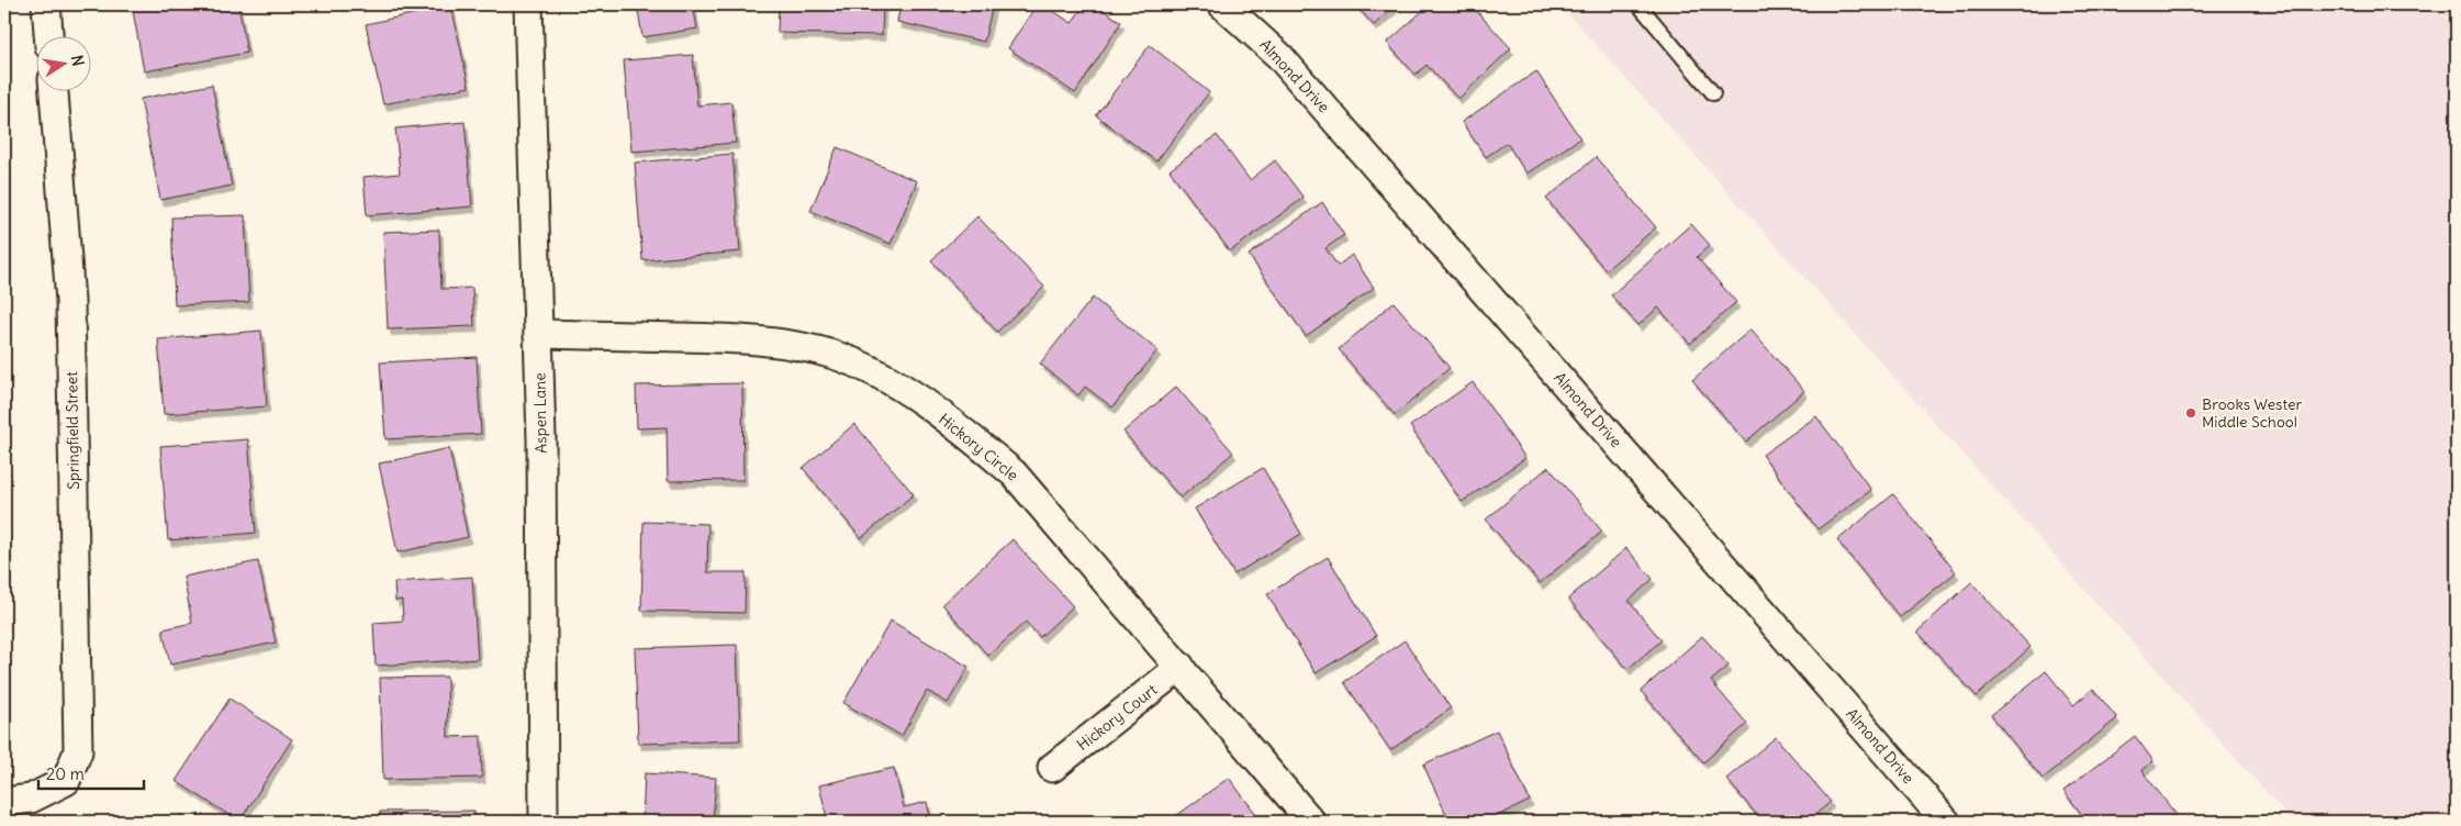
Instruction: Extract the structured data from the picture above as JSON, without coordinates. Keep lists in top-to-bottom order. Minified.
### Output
{"streets":{"street":["Almond Drive","Aspen Lane","Springfield Street","Hickory Circle","Hickory Court"]},"crossings":[["Aspen Lane","Hickory Circle"],["Hickory Circle","Hickory Court"]],"places":["Brooks Wester Middle School"],"scale_bar":"20 m","north":"right"}
